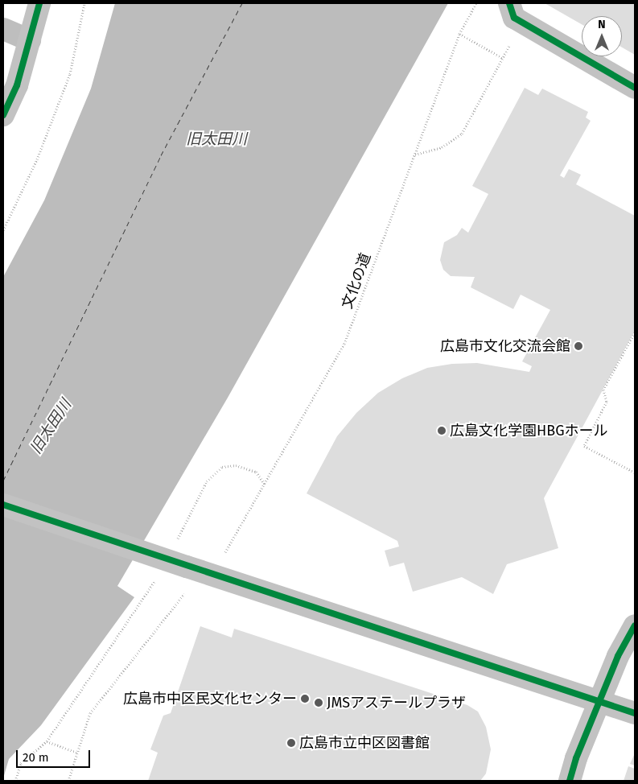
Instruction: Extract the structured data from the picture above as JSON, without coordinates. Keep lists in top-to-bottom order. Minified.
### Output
{"streets":{"path":["文化の道"]},"water":["旧太田川"],"places":["広島市文化交流会館","広島文化学園HBGホール","広島市中区民文化センター","JMSアステールプラザ","広島市立中区図書館"],"scale_bar":"20 m","north":"top"}
